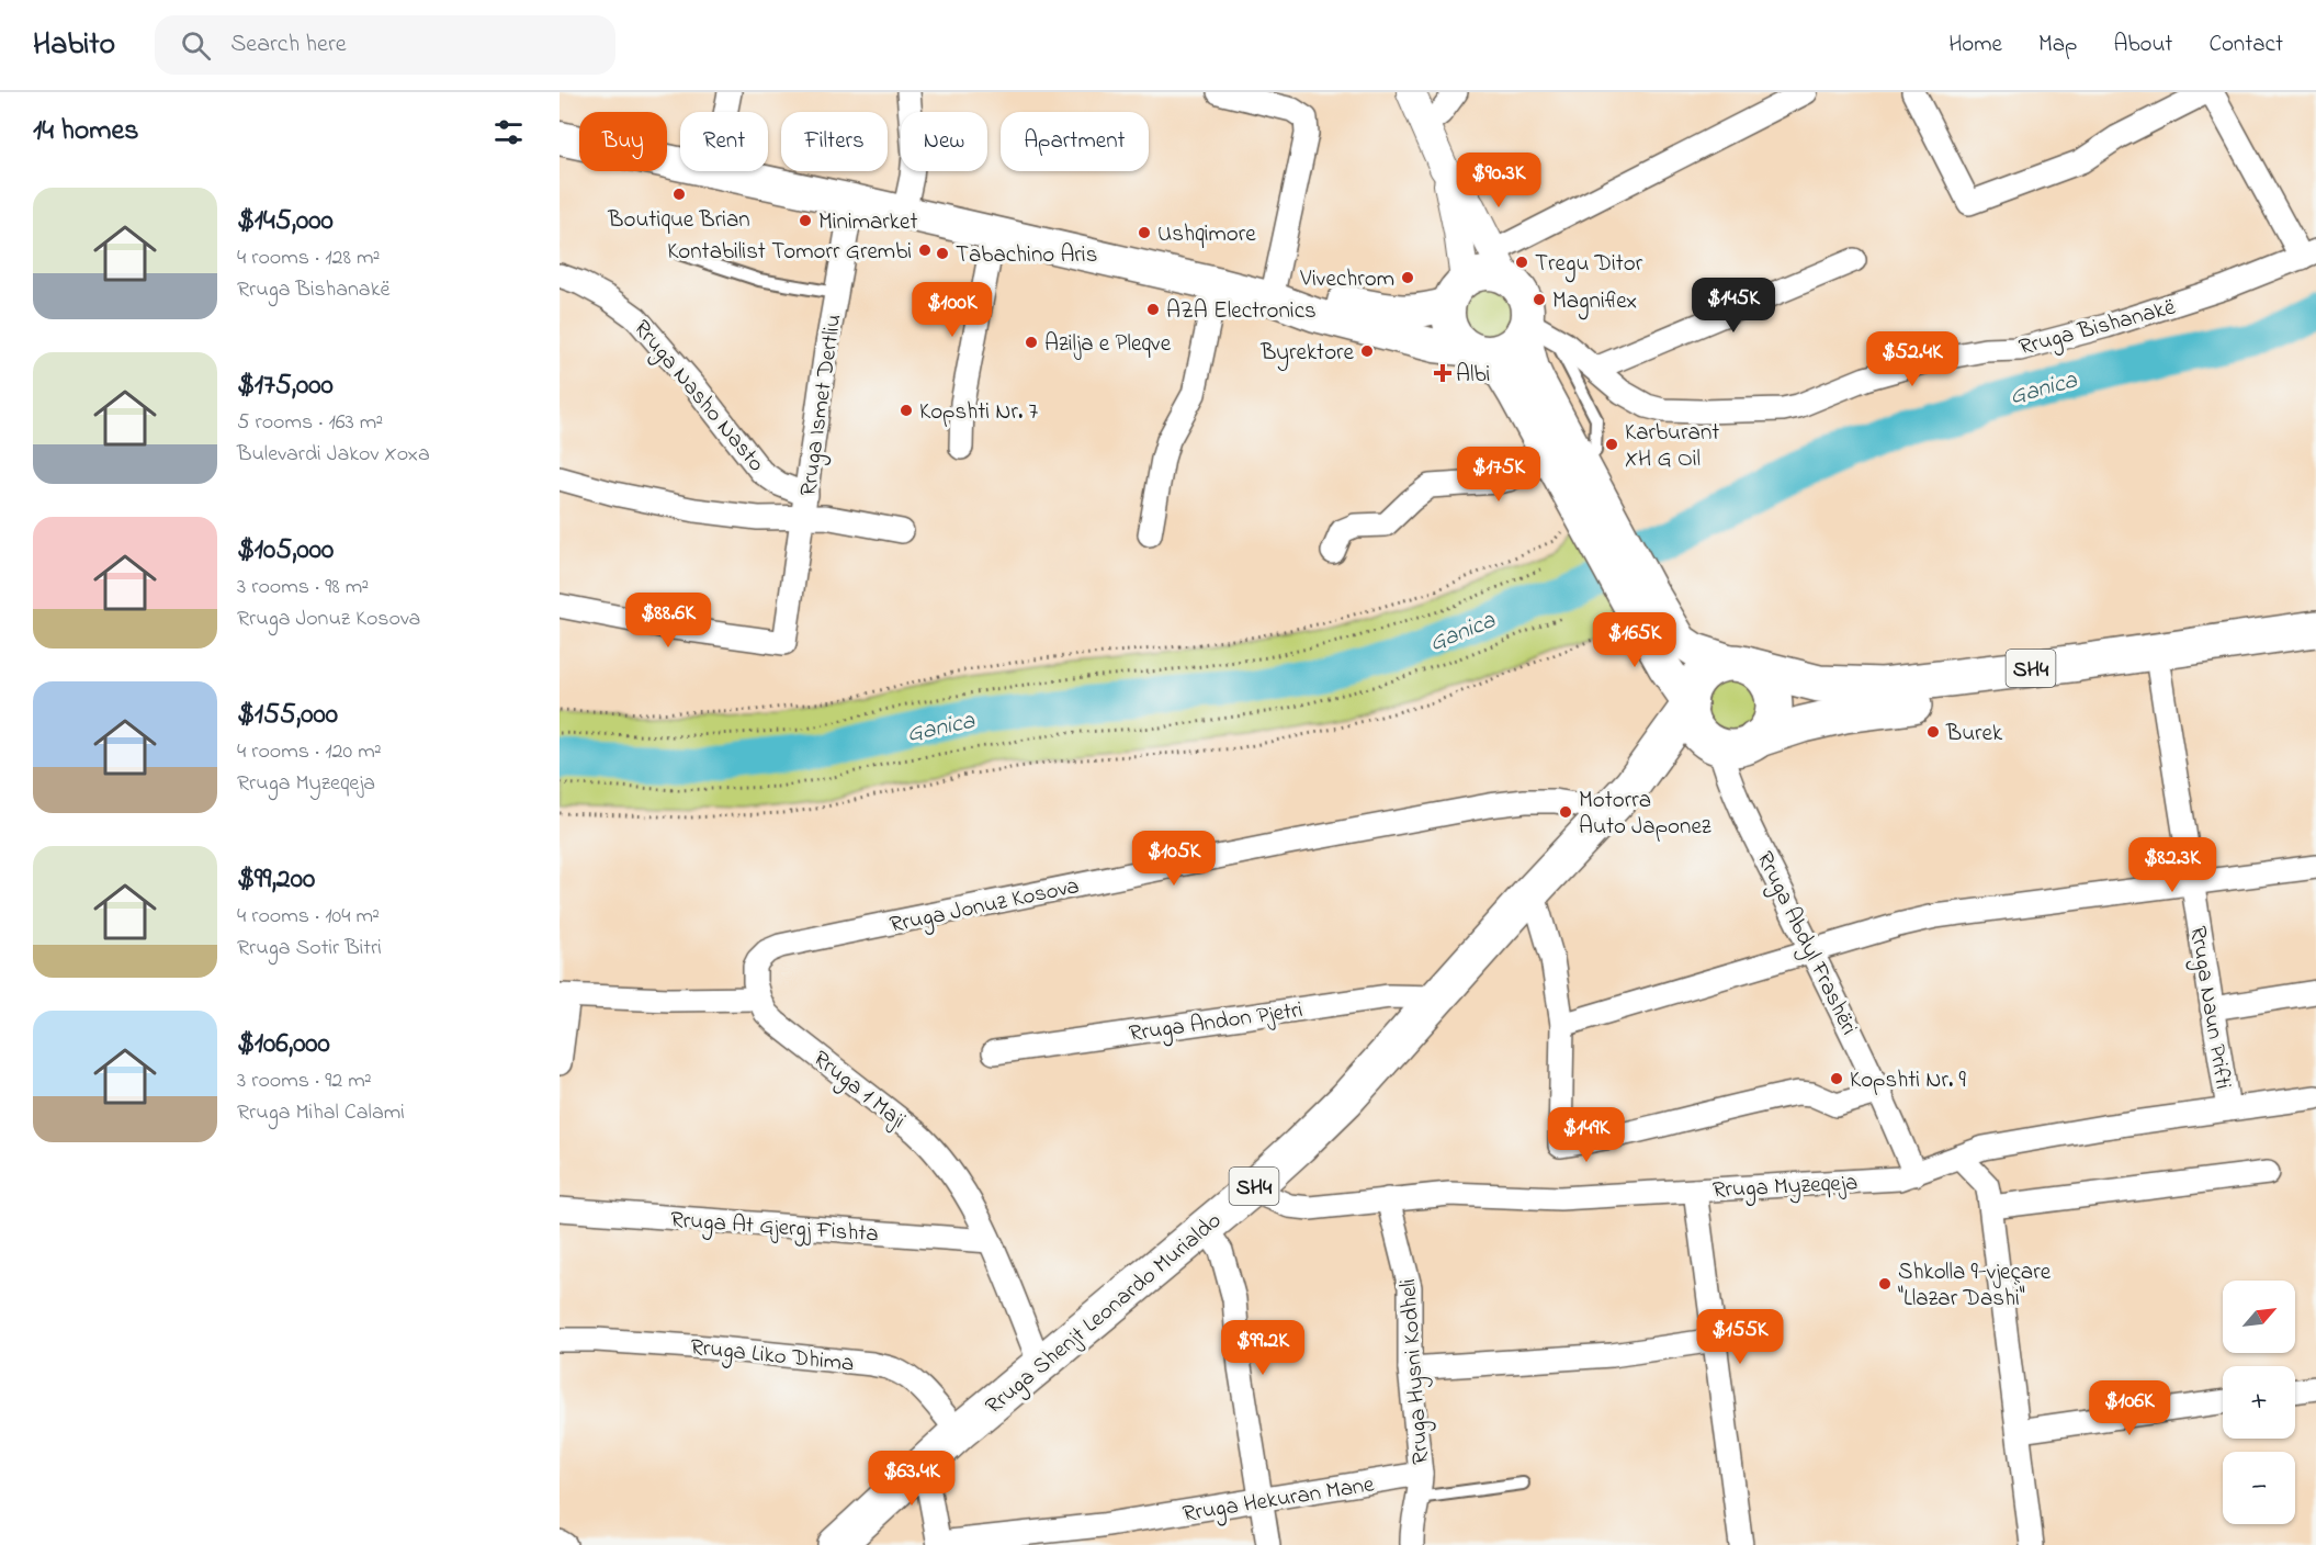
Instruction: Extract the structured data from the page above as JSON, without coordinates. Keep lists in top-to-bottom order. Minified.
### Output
{"streets":{"main road":["SH4","Rruga Shenjt Leonardo Murialdo"],"street":["Rruga Bishanakë","Rruga Nasho Nasto","Rruga Ismet Dertliu","Rruga Jonuz Kosova","Rruga Abdyl Frashëri","Rruga Naun Prifti","Rruga Andon Pjetri","Rruga 1 Maji","Rruga Myzeqeja","Rruga At Gjergj Fishta","Rruga Liko Dhima","Rruga Hysni Kodheli","Rruga Hekuran Mane"]},"crossings":[["Rruga Nasho Nasto","Rruga Ismet Dertliu"],["SH4","Rruga Abdyl Frashëri"],["SH4","Rruga Naun Prifti"],["SH4","Rruga Shenjt Leonardo Murialdo"],["Rruga Jonuz Kosova","Rruga 1 Maji"],["Rruga Jonuz Kosova","Rruga Shenjt Leonardo Murialdo"],["Rruga Abdyl Frashëri","Rruga Myzeqeja"],["Rruga Abdyl Frashëri","Rruga Shenjt Leonardo Murialdo"],["Rruga Naun Prifti","Rruga Myzeqeja"],["Rruga Andon Pjetri","Rruga Shenjt Leonardo Murialdo"],["Rruga 1 Maji","Rruga At Gjergj Fishta"],["Rruga 1 Maji","Rruga Shenjt Leonardo Murialdo"],["Rruga Myzeqeja","Rruga Shenjt Leonardo Murialdo"],["Rruga Myzeqeja","Rruga Hysni Kodheli"],["Rruga Shenjt Leonardo Murialdo","Rruga Liko Dhima"],["Rruga Hysni Kodheli","Rruga Hekuran Mane"]],"water":["Ganica"],"places":{"other":["Boutique Brian","Minimarket","Ushqimore","Kontabilist Tomorr Grembi","Tabachino Aris","Tregu Ditor","Vivechrom","Magniflex","AZA Electronics","Azilja e Pleqve","Byrektore","Kopshti Nr. 7","Karburant XH G Oil","Burek","Motorra Auto Japonez","Kopshti Nr. 9","Shkolla 9-vjeçare \"Llazar Dashi\""],"health":["Albi"]},"north":"top right","page":{"header":"Habito","search":"Search here","nav":["Home","Map","About","Contact"],"heading":"14 homes","chip":["Buy","Rent","Filters","New","Apartment"],"price":["$90.3K","$145K","$100K","$52.4K","$175K","$88.6K","$165K","$105K","$82.3K","$149K","$155K","$99.2K","$106K","$63.4K"],"list":[{"name":"$145,000","note":"4 rooms · 128 m² · Rruga Bishanakë"},{"name":"$175,000","note":"5 rooms · 163 m² · Bulevardi Jakov Xoxa"},{"name":"$105,000","note":"3 rooms · 98 m² · Rruga Jonuz Kosova"},{"name":"$155,000","note":"4 rooms · 120 m² · Rruga Myzeqeja"},{"name":"$99,200","note":"4 rooms · 104 m² · Rruga Sotir Bitri"},{"name":"$106,000","note":"3 rooms · 92 m² · Rruga Mihal Calami"}],"map_buttons":["+","−"]}}
